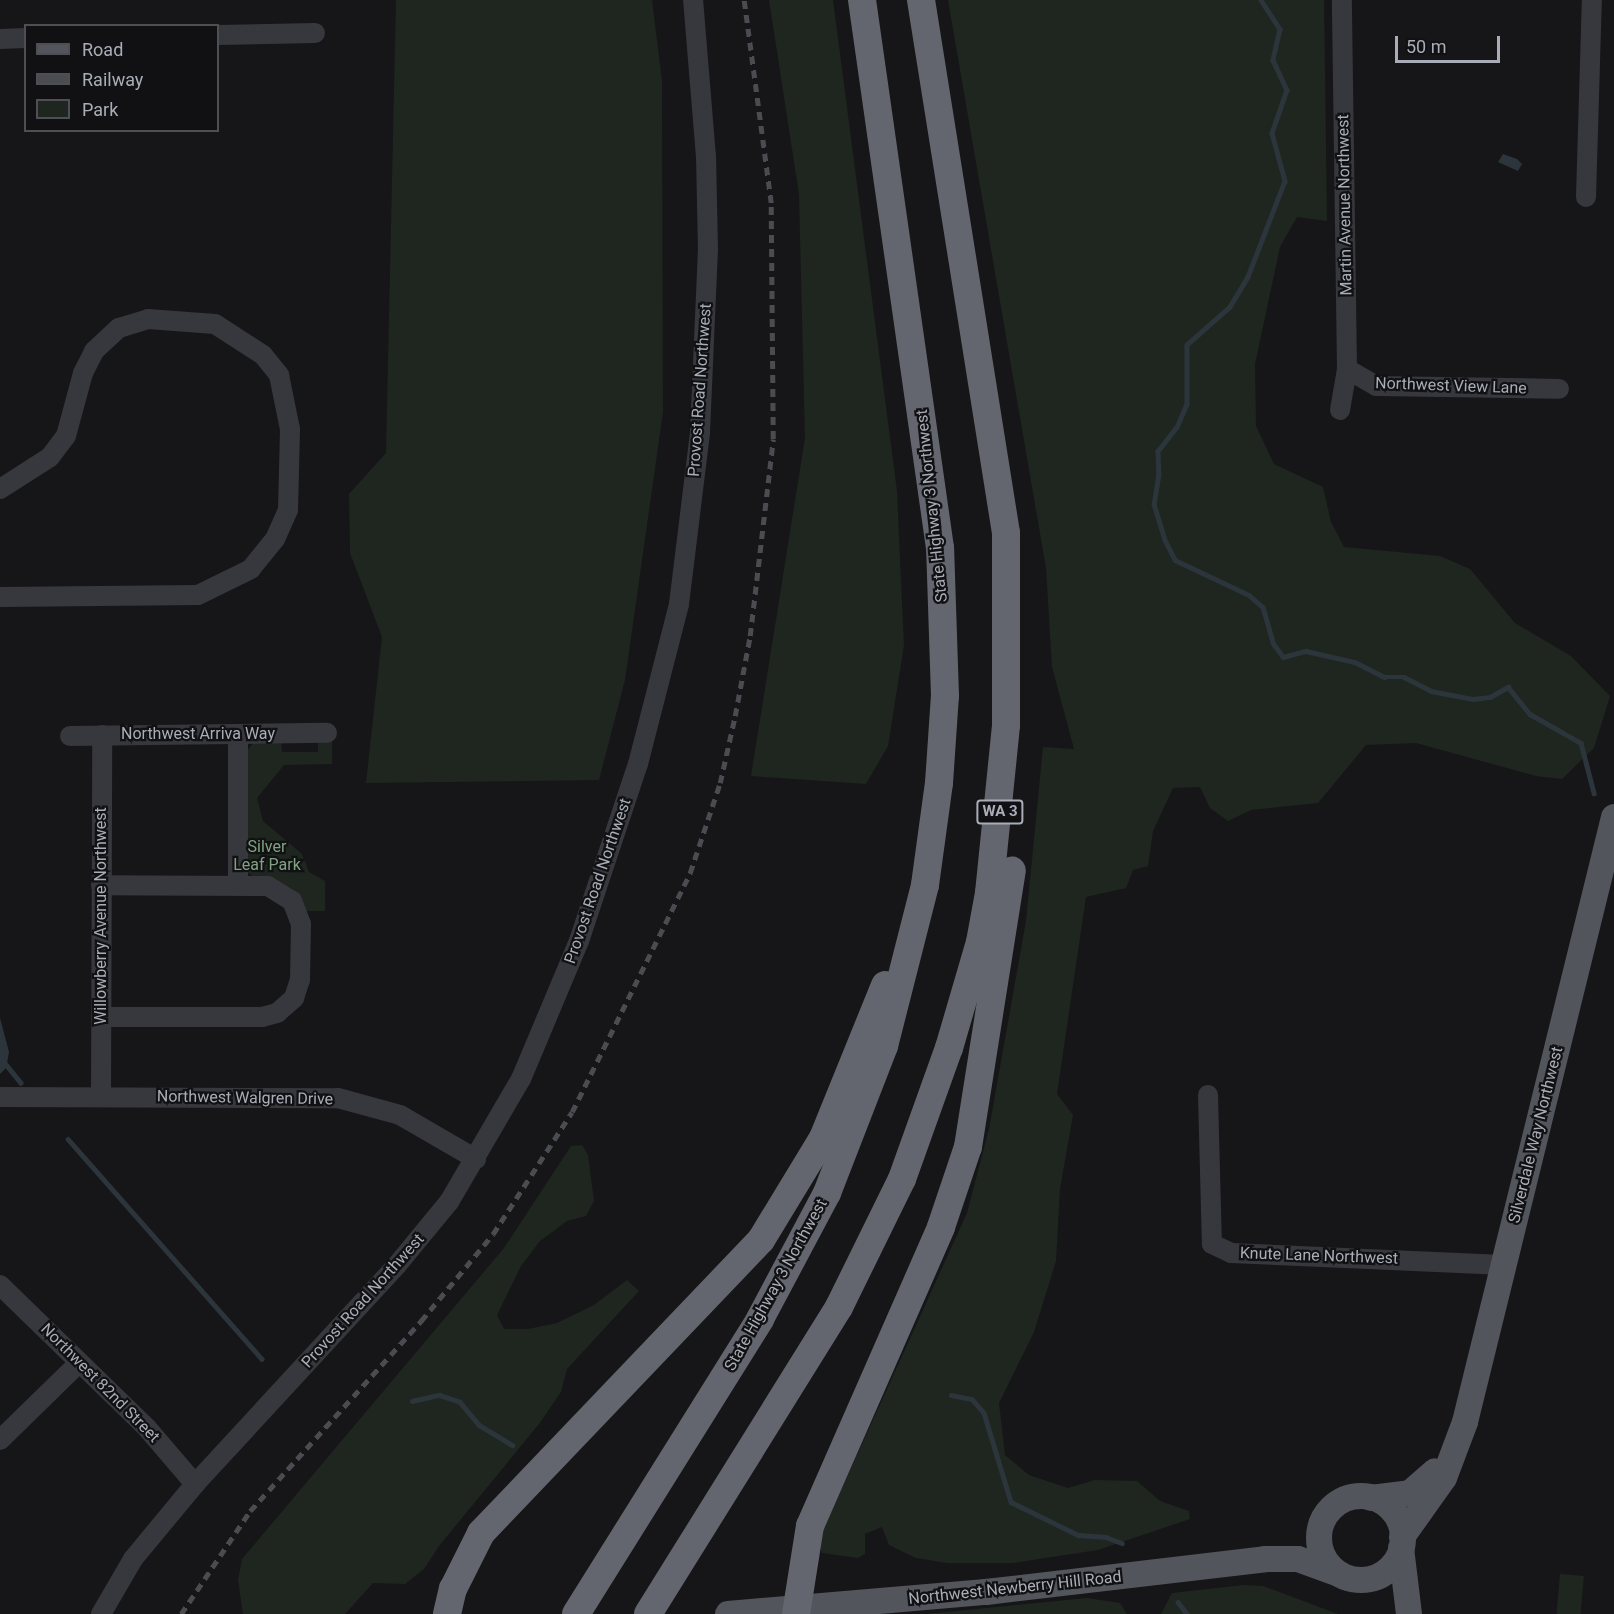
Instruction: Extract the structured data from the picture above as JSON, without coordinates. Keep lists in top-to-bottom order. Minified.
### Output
{"streets":{"highway":["State Highway 3 Northwest","WA 3"],"main road":["Silverdale Way Northwest","Northwest Newberry Hill Road"],"street":["Martin Avenue Northwest","Northwest View Lane","Provost Road Northwest","Northwest Arriva Way","Willowberry Avenue Northwest","Northwest Walgren Drive","Knute Lane Northwest","Northwest 82nd Street"]},"crossings":[["Martin Avenue Northwest","Northwest View Lane"],["Provost Road Northwest","Northwest Walgren Drive"],["Provost Road Northwest","Northwest 82nd Street"],["Northwest Arriva Way","Willowberry Avenue Northwest"],["Willowberry Avenue Northwest","Northwest Walgren Drive"],["Silverdale Way Northwest","Knute Lane Northwest"],["Silverdale Way Northwest","Northwest Newberry Hill Road"]],"parks":["Silver Leaf Park"],"legend":["Road","Railway","Park"],"scale_bar":"50 m"}
